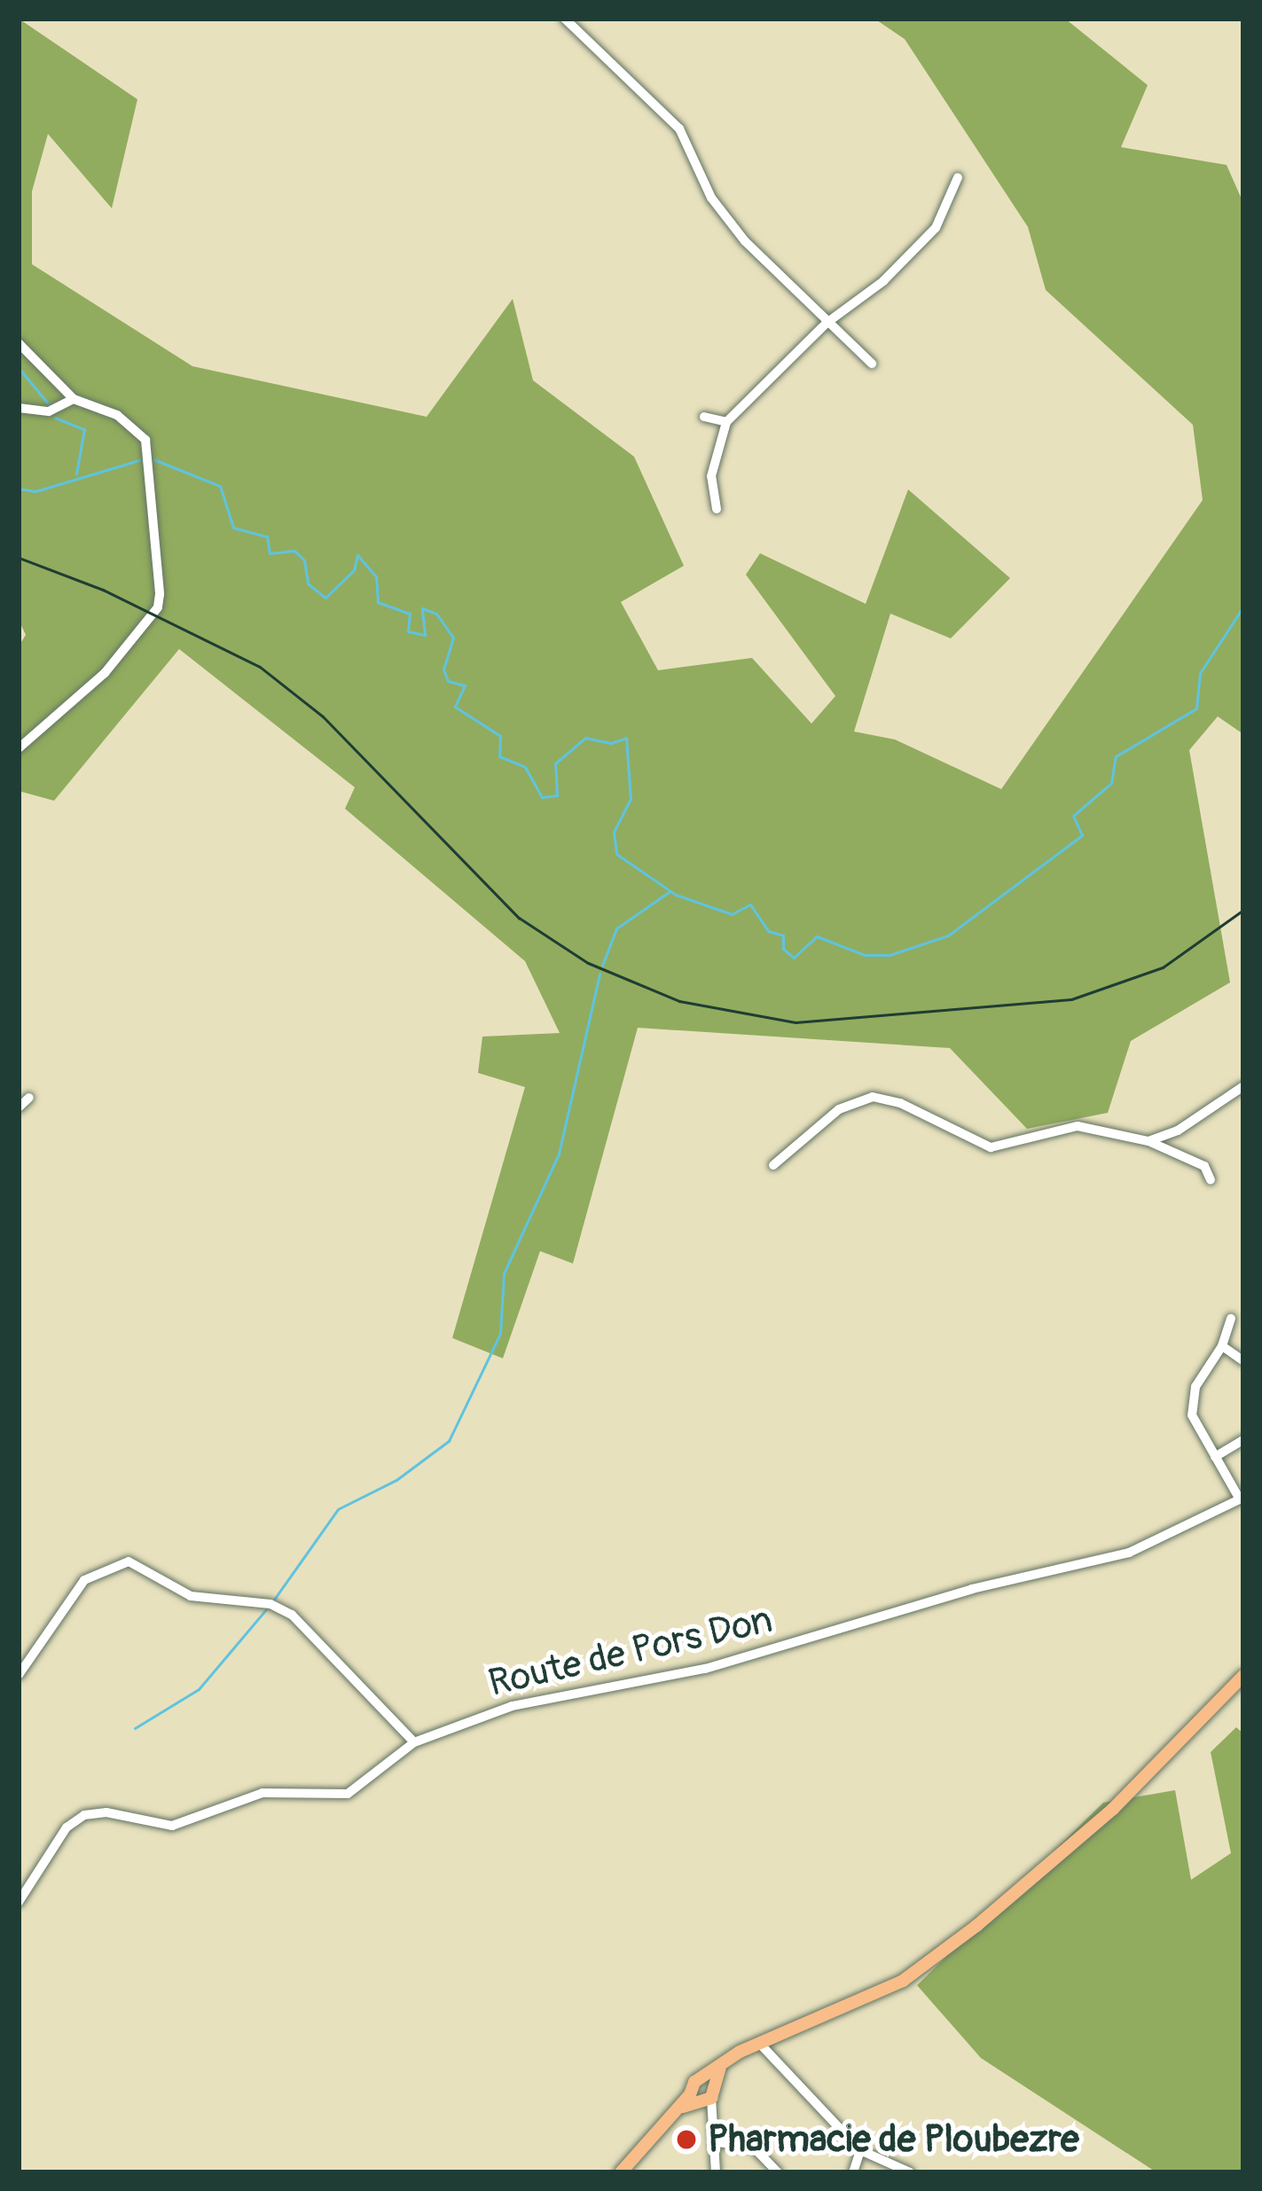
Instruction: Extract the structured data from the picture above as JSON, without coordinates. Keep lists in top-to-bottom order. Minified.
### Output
{"streets":{"street":["Route de Pors Don"]},"places":["Pharmacie de Ploubezre"]}
